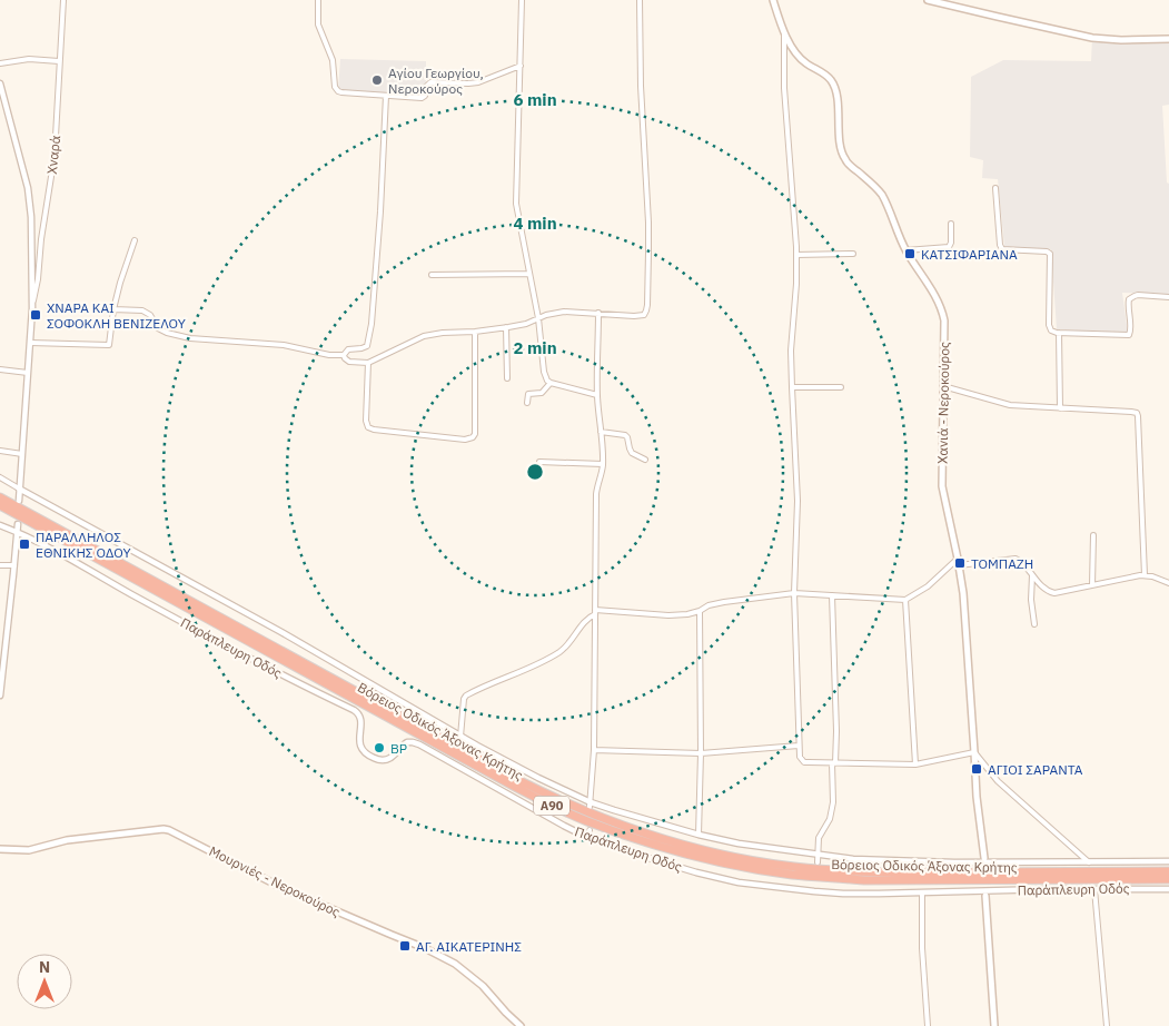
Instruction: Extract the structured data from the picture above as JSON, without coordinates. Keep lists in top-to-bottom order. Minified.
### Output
{"streets":{"highway":["Βόρειος Οδικός Άξονας Κρήτης","Α90"],"main road":["Χανιά - Νεροκούρος","Μουρνιές - Νεροκούρος"],"street":["Χναρά","Παράπλευρη Οδός"]},"crossings":[["Χναρά","Παράπλευρη Οδός"]],"places":{"other":["Αγίου Γεωργίου, Νεροκούρος","BP"],"transit":["ΚΑΤΣΙΦΑΡΙΑΝΑ","ΧΝΑΡΑ ΚΑΙ ΣΟΦΟΚΛΗ ΒΕΝΙΖΕΛΟΥ","ΠΑΡΑΛΛΗΛΟΣ ΕΘΝΙΚΗΣ ΟΔΟΥ","ΤΟΜΠΑΖΗ","ΑΓΙΟΙ ΣΑΡΑΝΤΑ","ΑΓ. ΑΙΚΑΤΕΡΙΝΗΣ"]},"north":"top","rings":["6 min","4 min","2 min"]}
